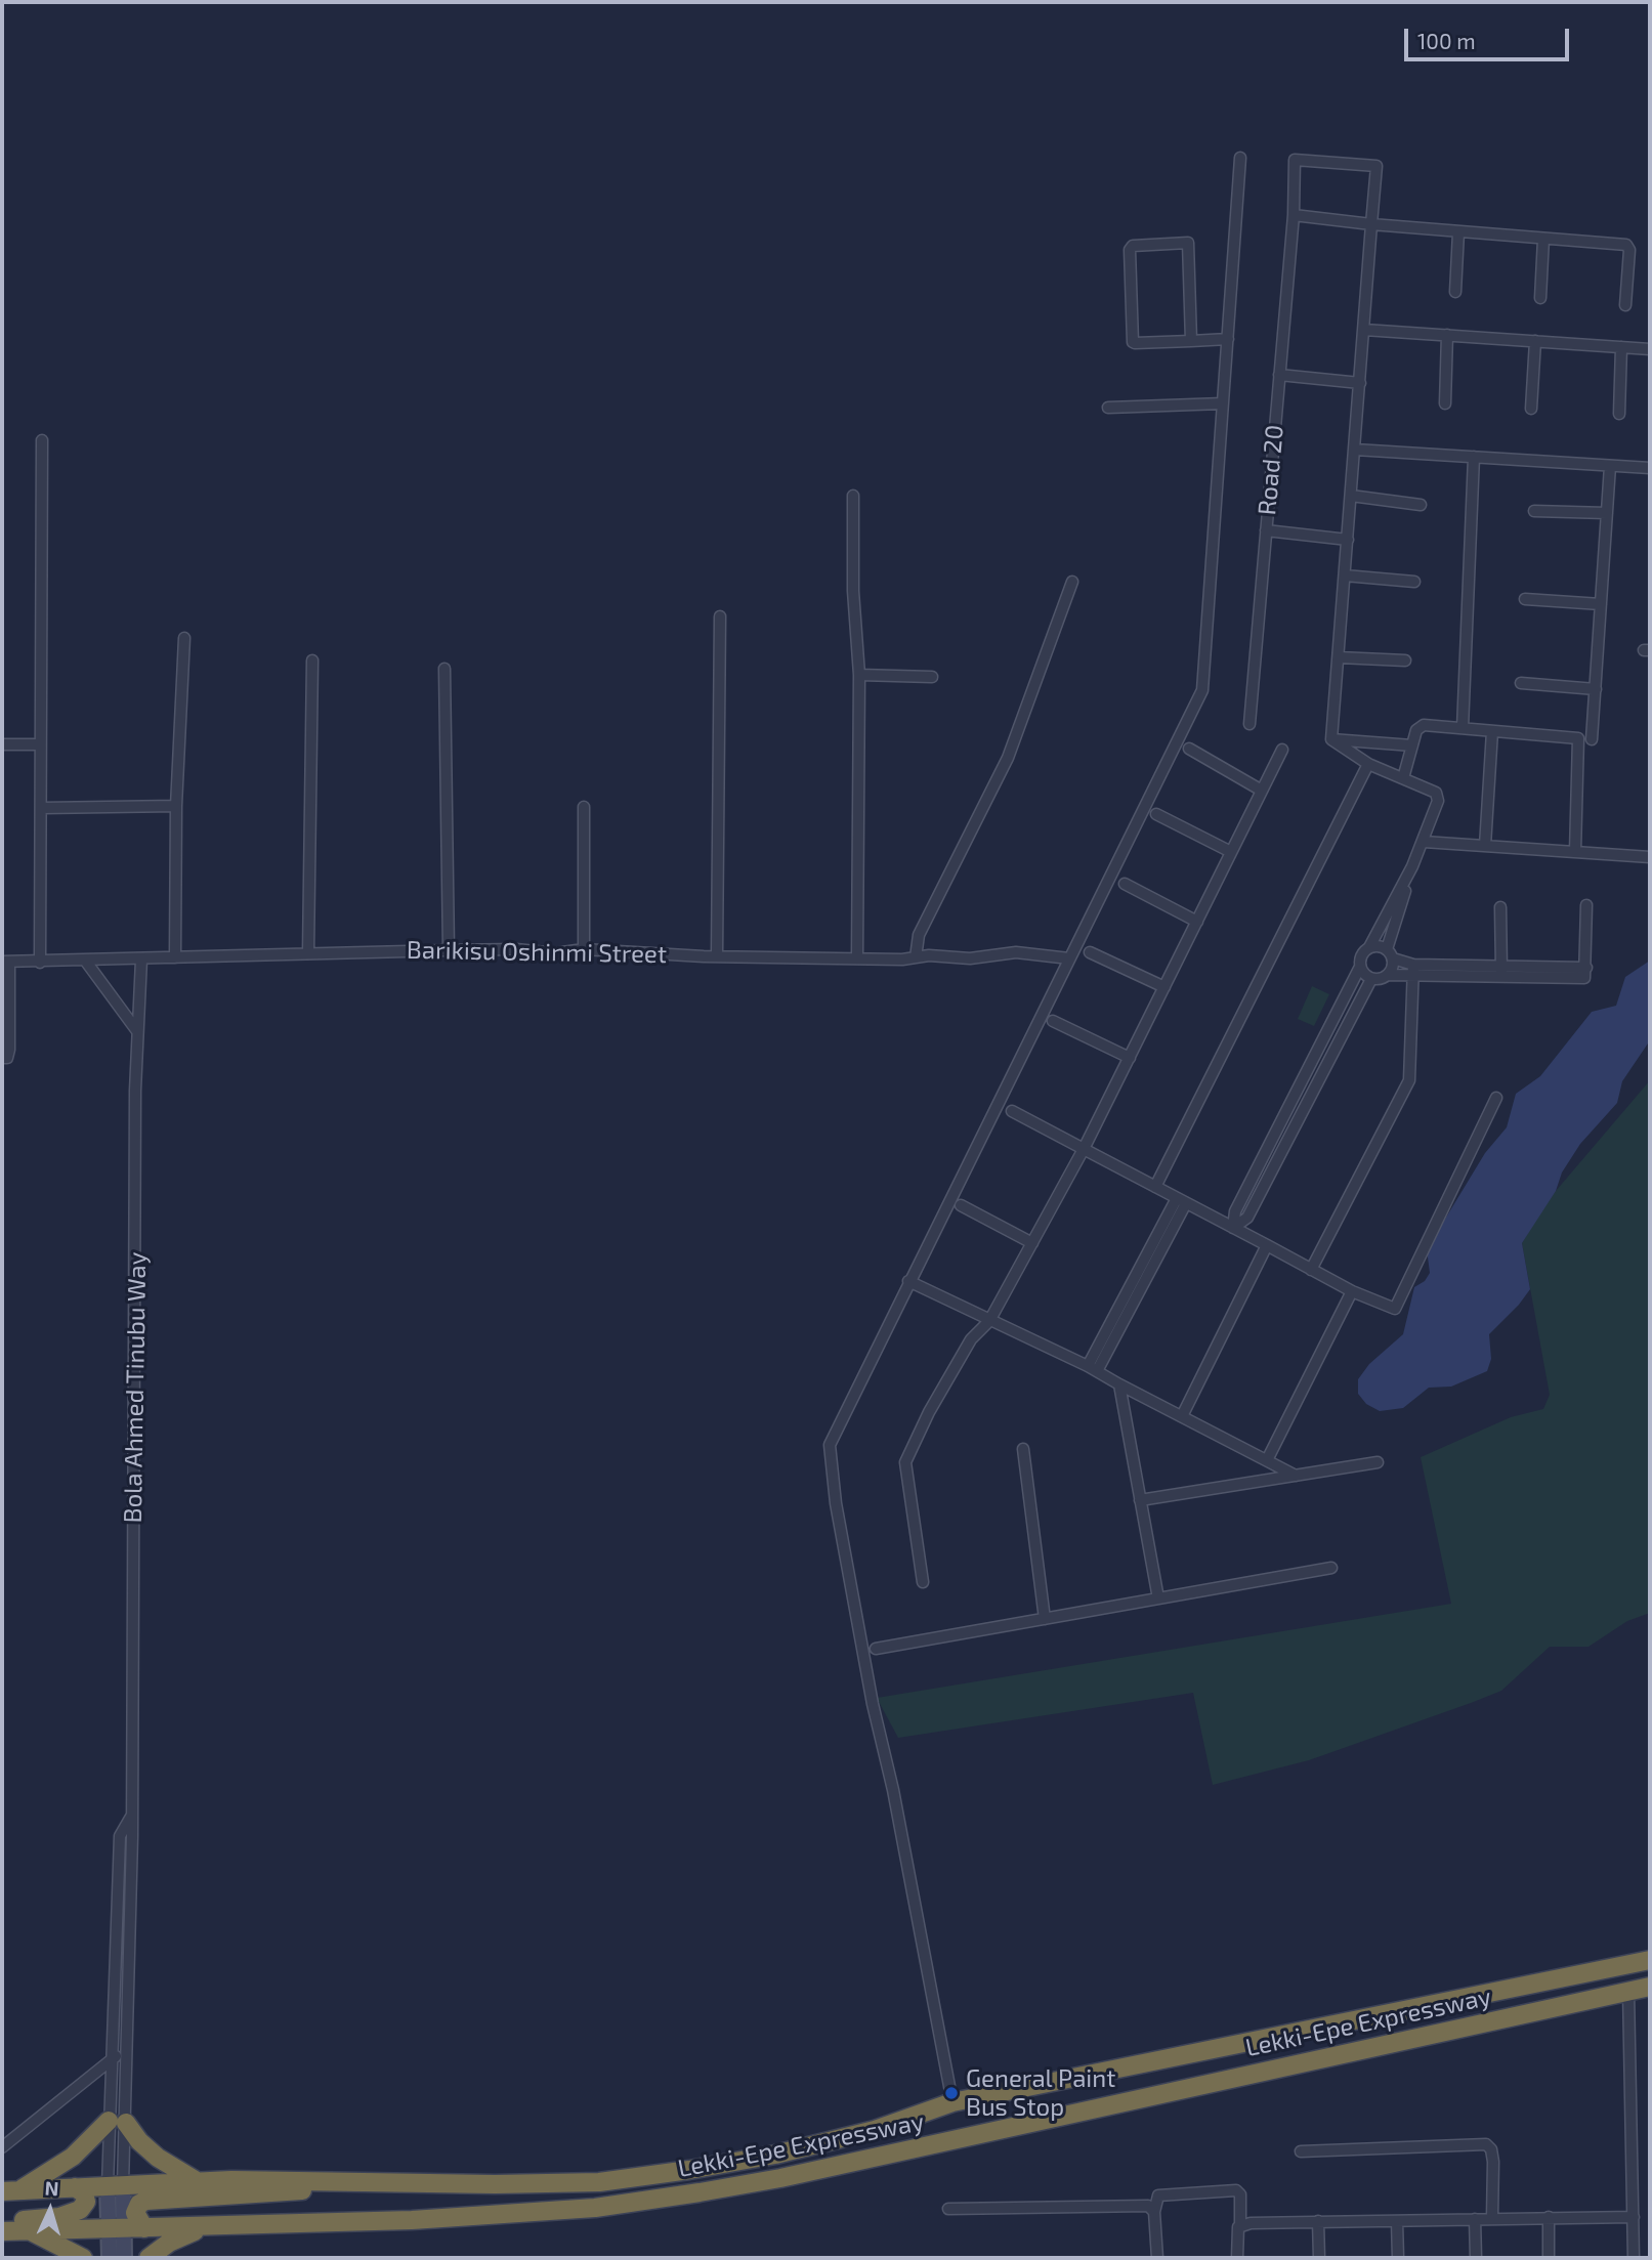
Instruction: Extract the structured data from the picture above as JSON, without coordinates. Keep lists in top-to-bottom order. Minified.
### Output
{"streets":{"highway":["Lekki-Epe Expressway"],"street":["Road 20","Barikisu Oshinmi Street","Bola Ahmed Tinubu Way"]},"crossings":[["Barikisu Oshinmi Street","Bola Ahmed Tinubu Way"]],"places":["General Paint Bus Stop"],"scale_bar":"100 m","north":"top"}
